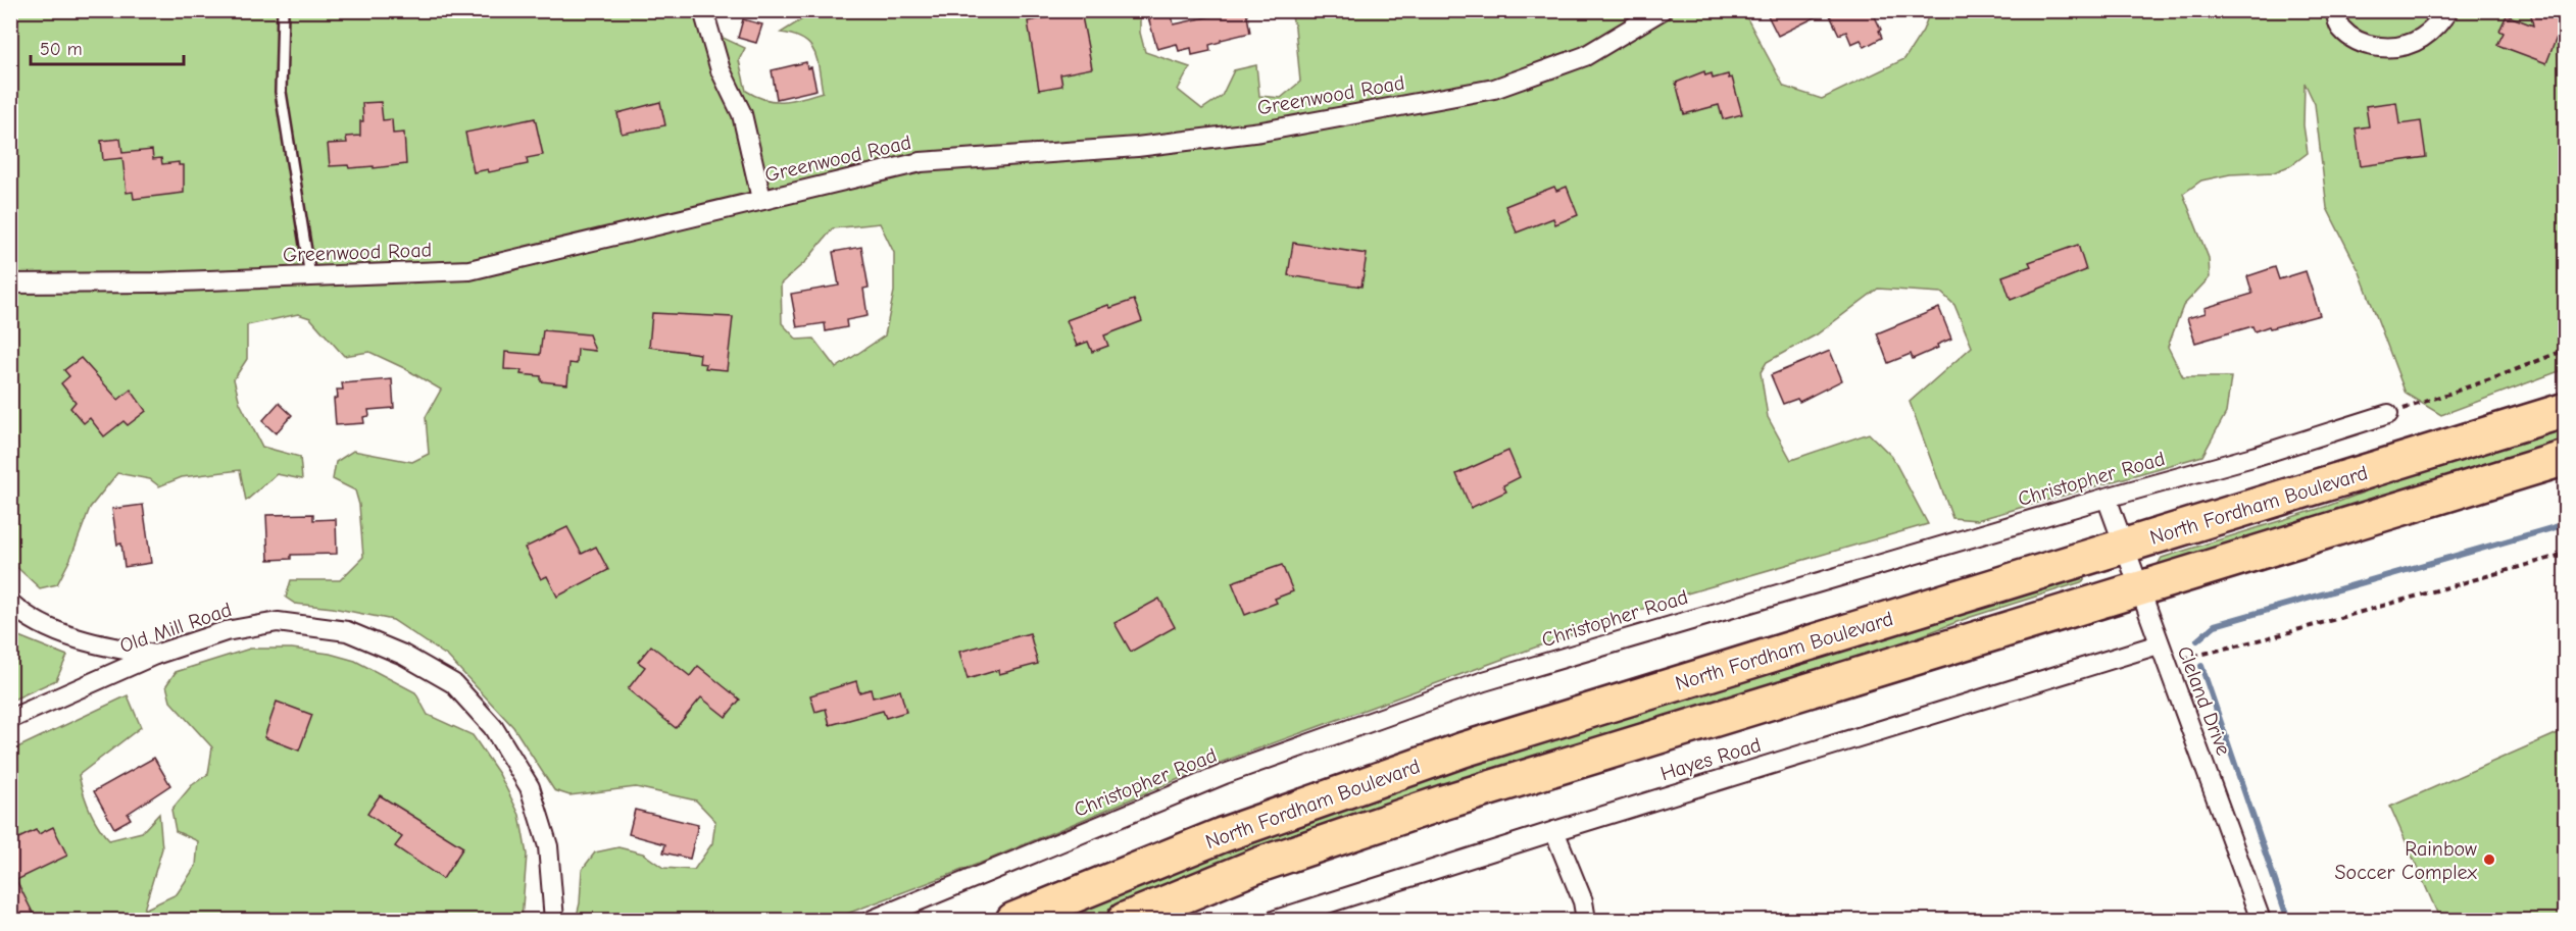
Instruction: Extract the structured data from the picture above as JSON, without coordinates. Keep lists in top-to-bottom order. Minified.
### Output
{"streets":{"highway":["North Fordham Boulevard"],"street":["Greenwood Road","Christopher Road","Old Mill Road","Cleland Drive","Hayes Road"]},"crossings":[["Christopher Road","Cleland Drive"],["North Fordham Boulevard","Cleland Drive"],["Cleland Drive","Hayes Road"]],"places":["Rainbow Soccer Complex"],"scale_bar":"50 m"}
